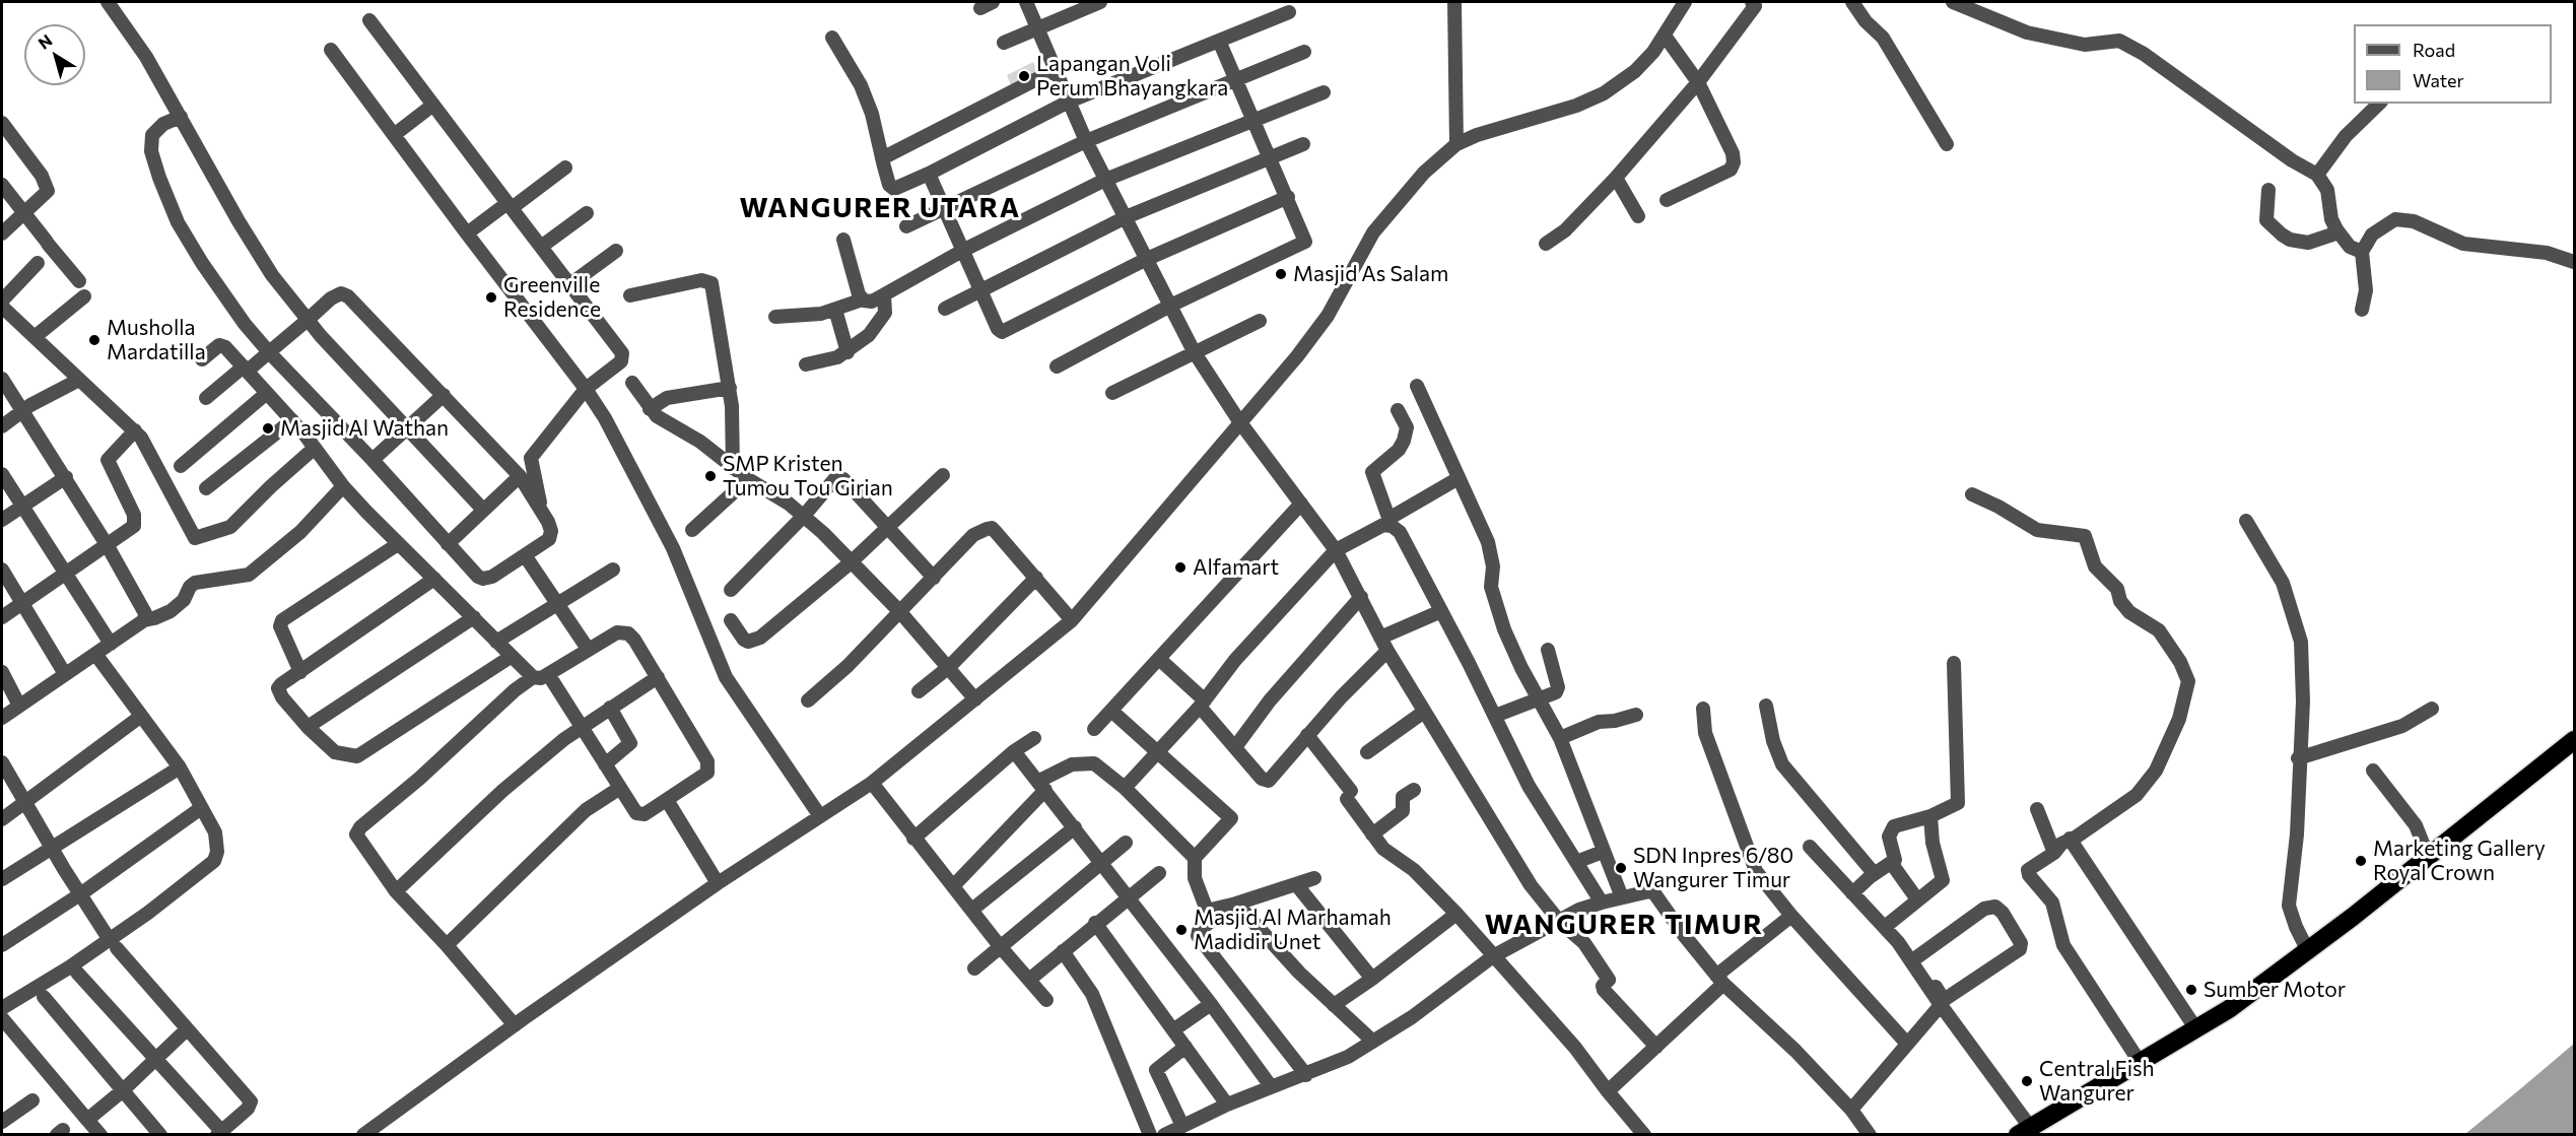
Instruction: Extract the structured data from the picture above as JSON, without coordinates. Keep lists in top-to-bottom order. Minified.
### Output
{"districts":["WANGURER UTARA","WANGURER TIMUR"],"places":["Lapangan Voli Perum Bhayangkara","Masjid As Salam","Greenville Residence","Musholla Mardatilla","Masjid Al Wathan","SMP Kristen Tumou Tou Girian","Alfamart","Marketing Gallery Royal Crown","SDN Inpres 6/80 Wangurer Timur","Masjid Al Marhamah Madidir Unet","Sumber Motor","Central Fish Wangurer"],"legend":["Road","Water"],"north":"top left"}
